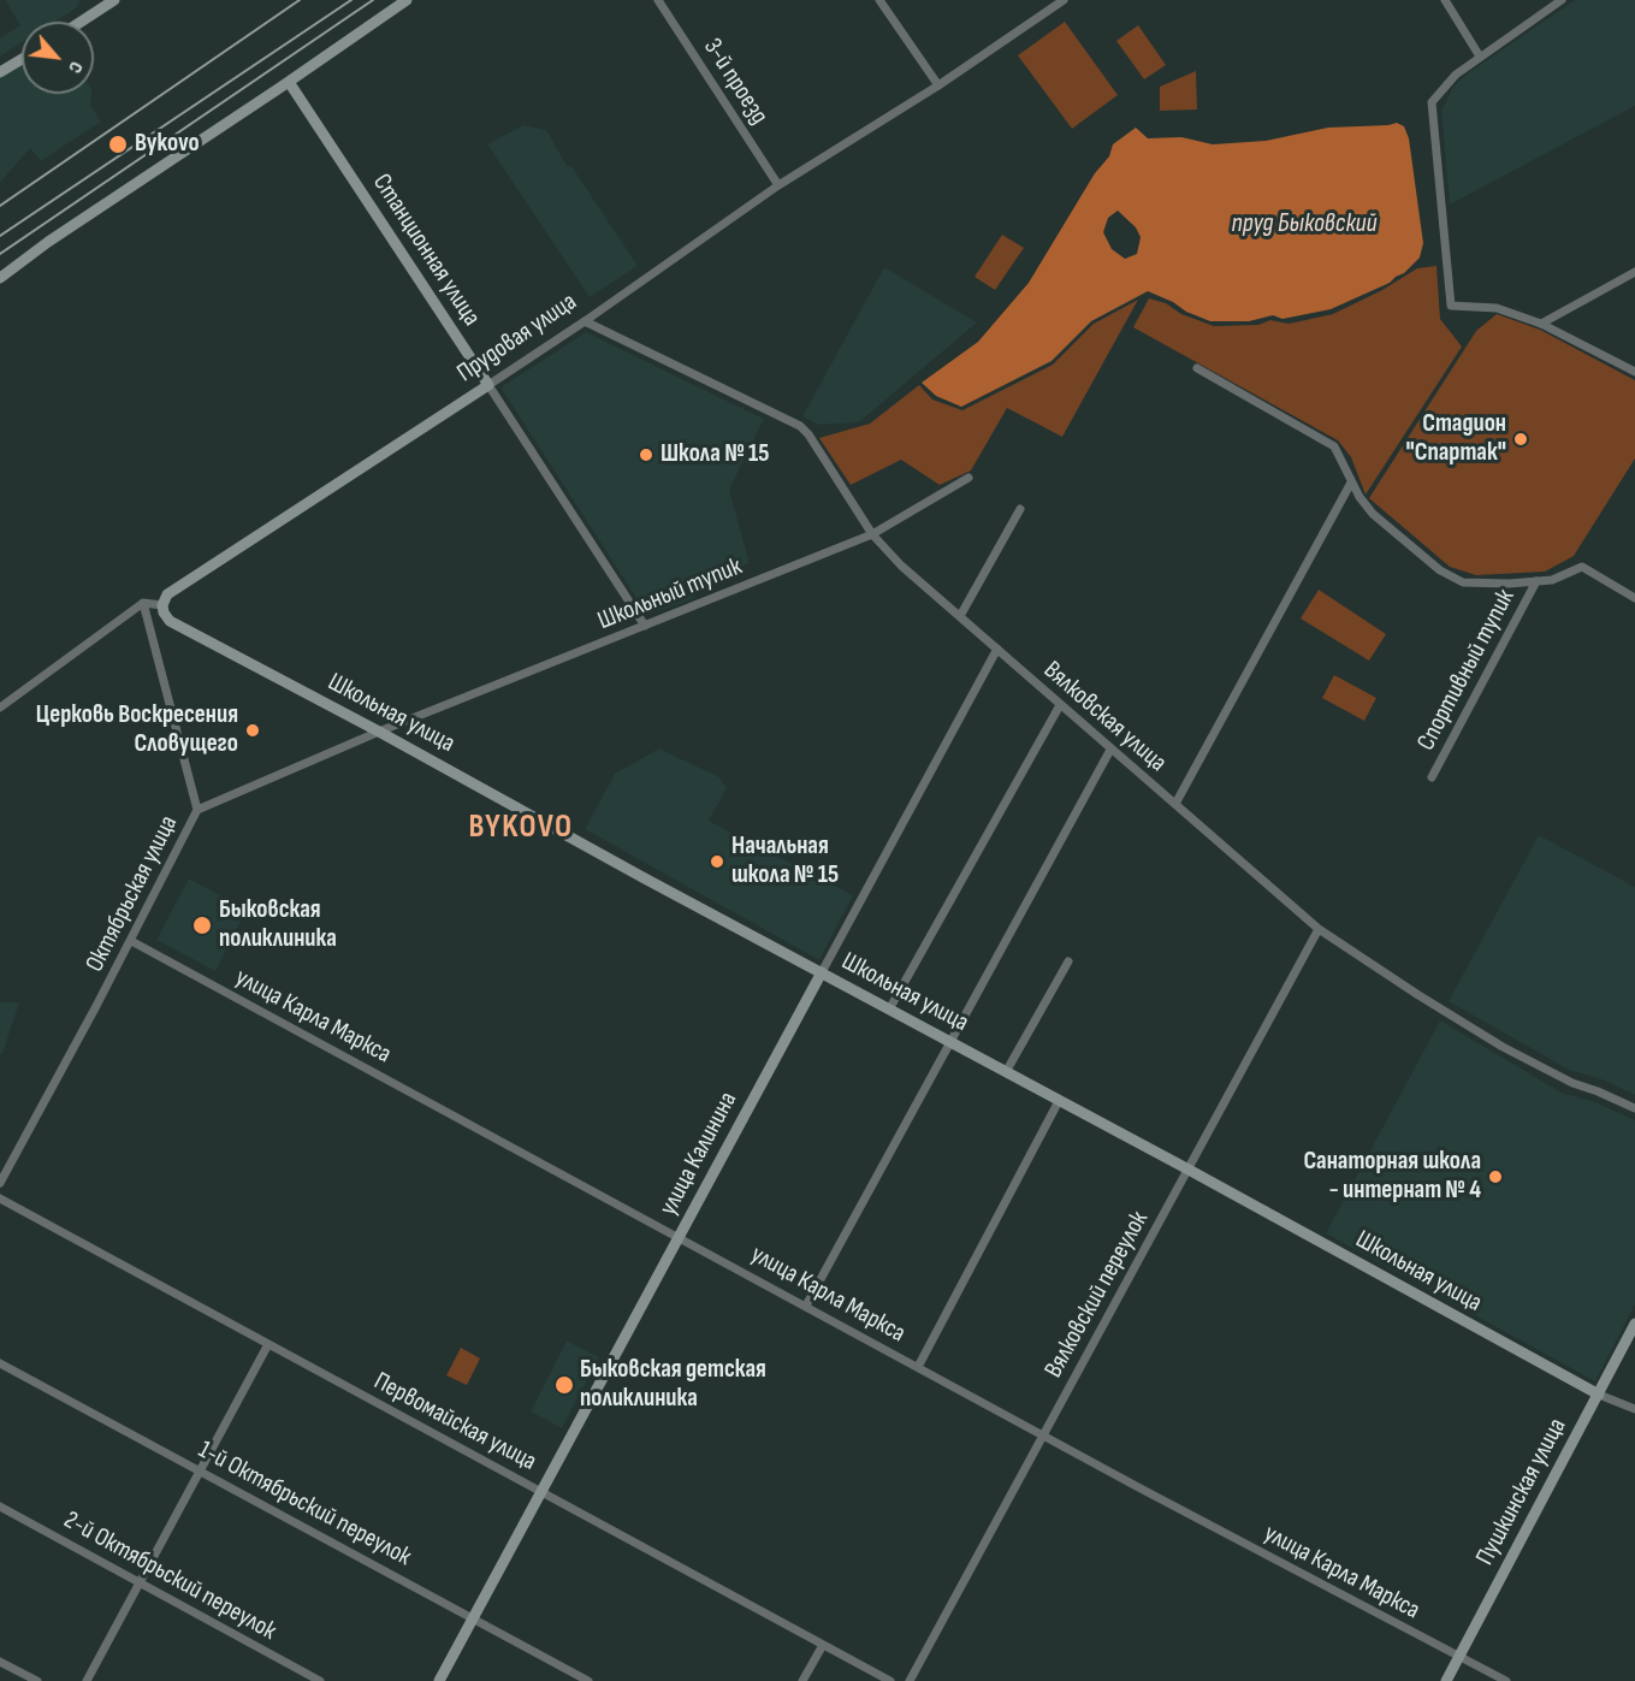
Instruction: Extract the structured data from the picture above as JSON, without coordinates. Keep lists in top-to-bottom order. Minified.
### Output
{"streets":{"main road":["Станционная улица","Прудовая улица","Школьная улица","улица Калинина","Пушкинская улица"],"street":["3-й проезд","Школьный тупик","Спортивный тупик","Вялковская улица","Октябрьская улица","улица Карла Маркса","Вялковский переулок","Первомайская улица","1-й Октябрьский переулок","2-й Октябрьский переулок"]},"crossings":[["3-й проезд","Прудовая улица"],["Станционная улица","Прудовая улица"],["Станционная улица","Школьный тупик"],["Прудовая улица","Школьная улица"],["Прудовая улица","Вялковская улица"],["Школьный тупик","Школьная улица"],["Школьный тупик","Вялковская улица"],["Школьный тупик","Октябрьская улица"],["Школьная улица","улица Калинина"],["Школьная улица","Вялковский переулок"],["Школьная улица","Пушкинская улица"],["Вялковская улица","улица Калинина"],["Вялковская улица","Вялковский переулок"],["Октябрьская улица","улица Карла Маркса"],["улица Карла Маркса","улица Калинина"],["улица Карла Маркса","Вялковский переулок"],["улица Карла Маркса","Пушкинская улица"],["улица Калинина","Первомайская улица"],["улица Калинина","1-й Октябрьский переулок"]],"districts":["BYKOVO"],"water":["пруд Быковский"],"places":["Bykovo","Стадион \"Спартак\"","Школа № 15","Церковь Воскресения Словущего","Начальная школа № 15","Быковская поликлиника","Санаторная школа - интернат № 4","Быковская детская поликлиника"],"north":"bottom right"}
